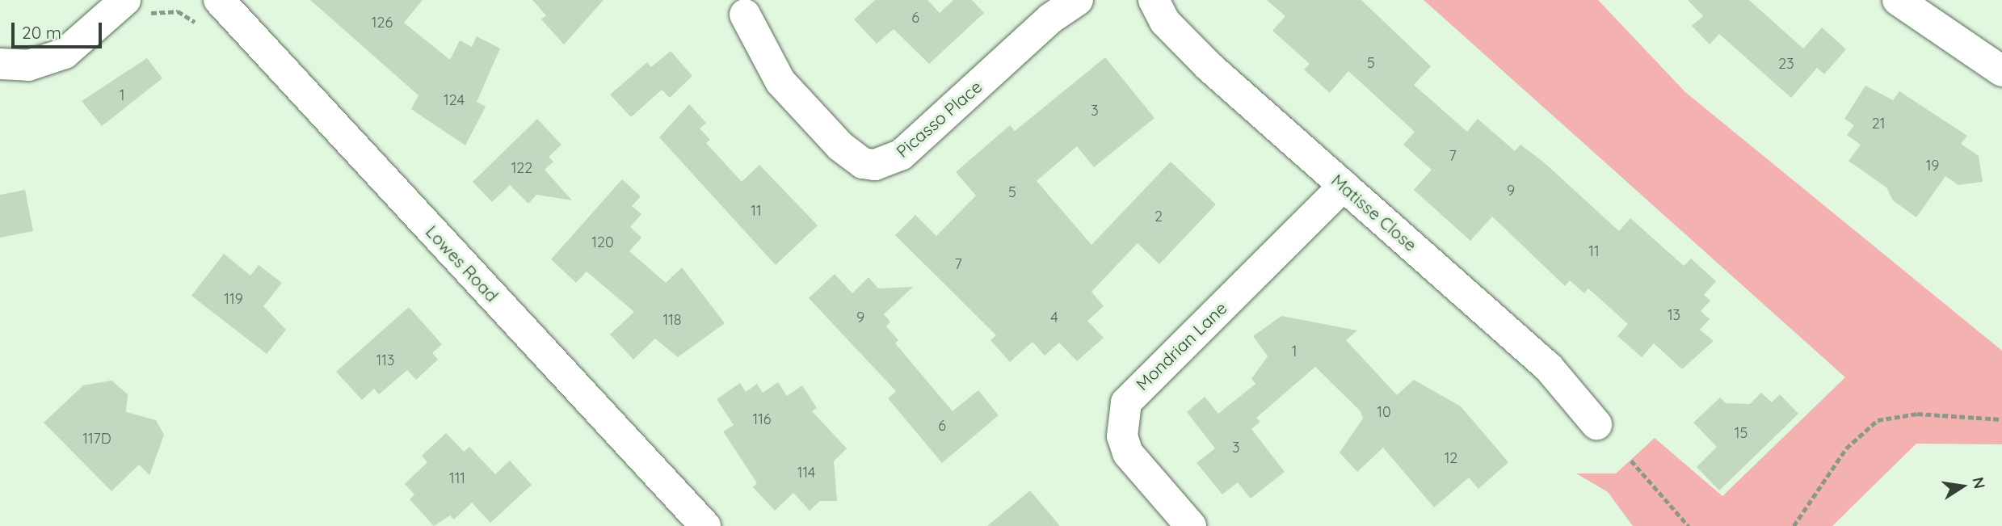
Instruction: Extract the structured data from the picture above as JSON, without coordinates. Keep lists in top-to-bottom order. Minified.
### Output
{"streets":{"street":["Picasso Place","Matisse Close","Lowes Road","Mondrian Lane"]},"crossings":[["Matisse Close","Mondrian Lane"]],"house_numbers":["6","126","5","23","1","124","3","21","7","19","122","9","5","11","2","120","11","7","119","13","9","4","118","1","113","10","116","6","15","117D","3","12","114","111"],"scale_bar":"20 m","north":"right"}
